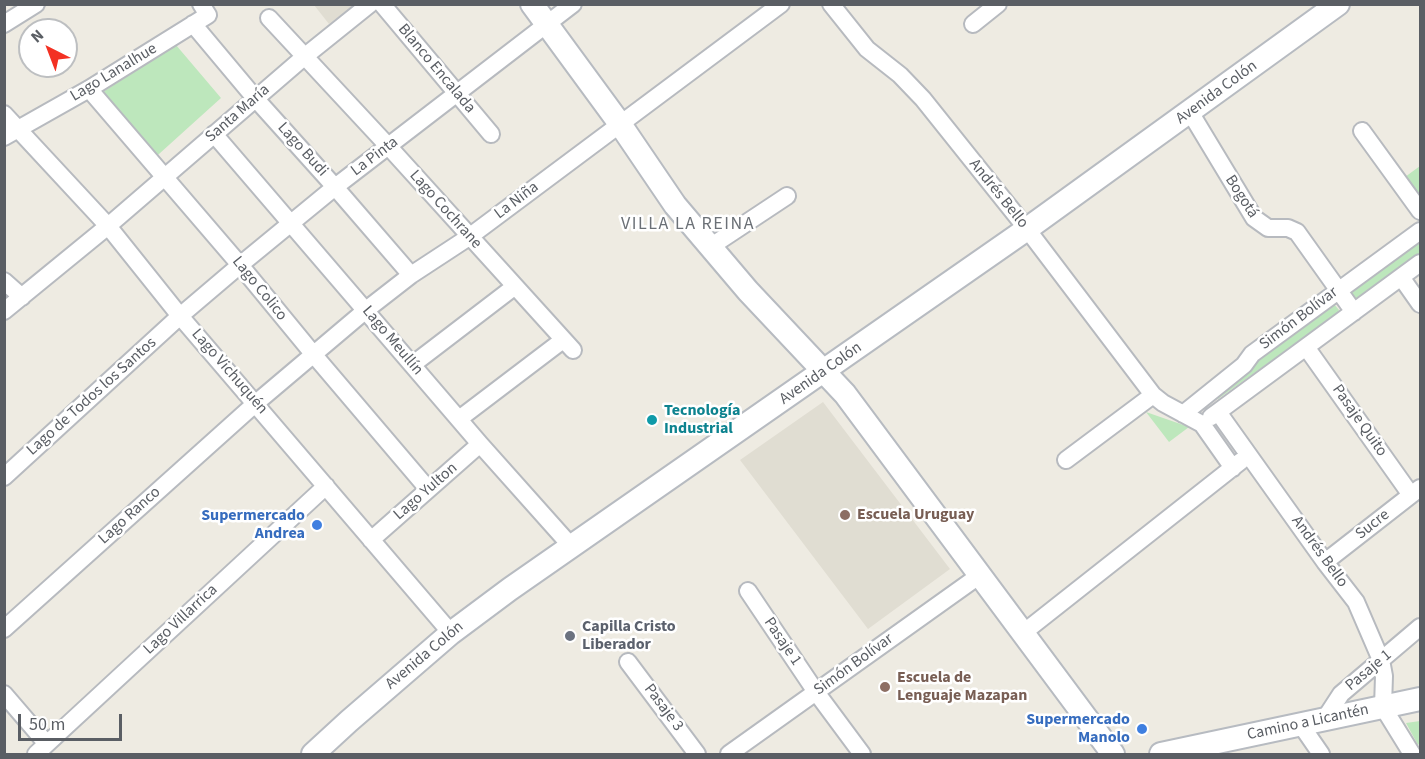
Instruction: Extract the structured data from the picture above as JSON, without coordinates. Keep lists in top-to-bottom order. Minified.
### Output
{"streets":{"street":["Blanco Encalada","Lago Lanalhue","Avenida Colón","Santa María","Lago Budi","La Pinta","Andrés Bello","Bogotá","La Niña","Lago Cochrane","Lago Colico","Simón Bolívar","Lago Meullín","Lago Vichuquén","Lago de Todos los Santos","Pasaje Quito","Lago Yulton","Lago Ranco","Sucre","Lago Villarrica","Pasaje 1","Pasaje 3","Camino a Licantén"]},"crossings":[["Blanco Encalada","La Pinta"],["Lago Lanalhue","Lago Budi"],["Lago Lanalhue","Lago Colico"],["Lago Lanalhue","Lago Vichuquén"],["Avenida Colón","Andrés Bello"],["Avenida Colón","Bogotá"],["Avenida Colón","Lago Meullín"],["Avenida Colón","Lago Vichuquén"],["Santa María","Lago Budi"],["Santa María","Lago Cochrane"],["Santa María","Lago Colico"],["Santa María","Lago Meullín"],["Santa María","Lago Vichuquén"],["Lago Budi","La Pinta"],["Lago Budi","La Niña"],["La Pinta","Lago Cochrane"],["La Pinta","Lago Colico"],["La Pinta","Lago Meullín"],["La Pinta","Lago Vichuquén"],["La Pinta","Lago de Todos los Santos"],["Andrés Bello","Simón Bolívar"],["Andrés Bello","Sucre"],["Andrés Bello","Pasaje 1"],["Andrés Bello","Camino a Licantén"],["Bogotá","Simón Bolívar"],["La Niña","Lago Cochrane"],["La Niña","Lago Colico"],["La Niña","Lago Meullín"],["La Niña","Lago Vichuquén"],["La Niña","Lago Ranco"],["Lago Cochrane","Lago Meullín"],["Lago Colico","Lago Yulton"],["Simón Bolívar","Pasaje Quito"],["Simón Bolívar","Pasaje 1"],["Lago Meullín","Lago Yulton"],["Lago Vichuquén","Lago de Todos los Santos"],["Lago Vichuquén","Lago Yulton"],["Lago Vichuquén","Lago Ranco"],["Lago Vichuquén","Lago Villarrica"],["Pasaje Quito","Sucre"],["Pasaje 1","Camino a Licantén"]],"districts":["VILLA LA REINA"],"places":["Tecnología Industrial","Escuela Uruguay","Supermercado Andrea","Capilla Cristo Liberador","Escuela de Lenguaje Mazapan","Supermercado Manolo"],"scale_bar":"50 m","north":"top left"}
